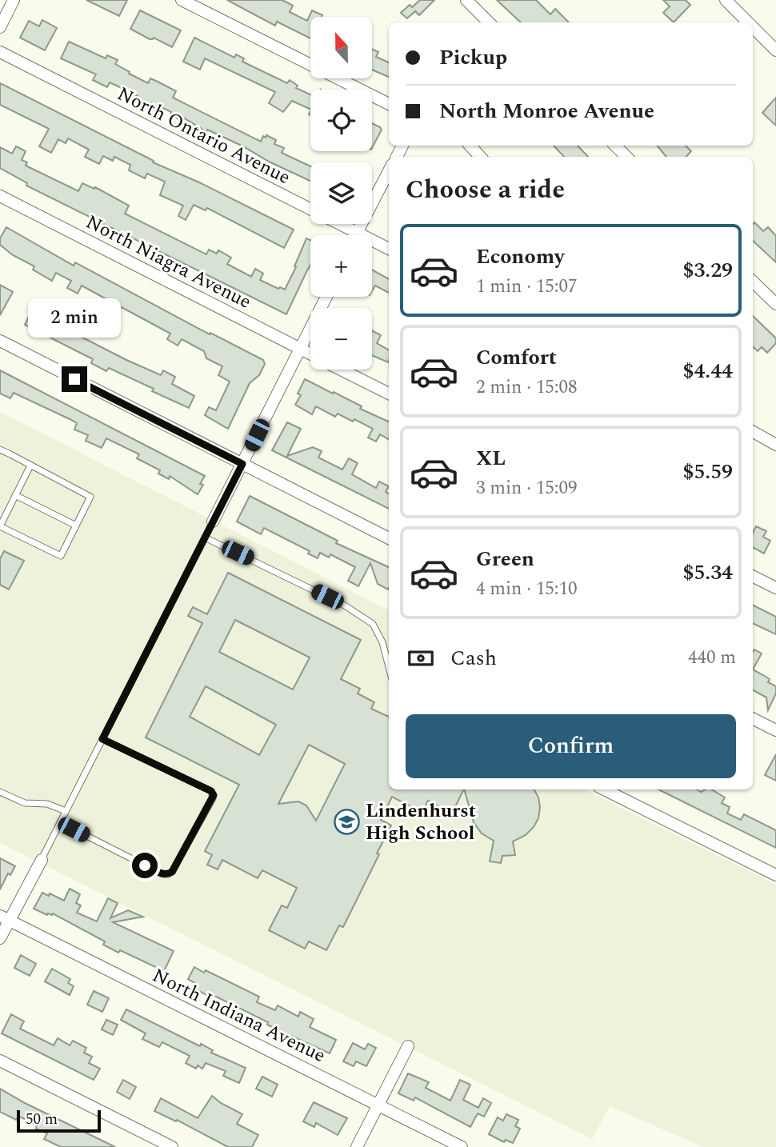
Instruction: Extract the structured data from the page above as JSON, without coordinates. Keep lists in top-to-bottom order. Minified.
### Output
{"streets":{"street":["North Ontario Avenue","North Niagra Avenue","North Indiana Avenue"]},"places":{"school or university":["Lindenhurst High School"]},"scale_bar":"50 m","north":"top","page":{"map_buttons":["+","−"],"banner":["Pickup","North Monroe Avenue"],"heading":"Choose a ride","list":[{"name":"Economy","note":"1 min · 15:07","value":"$3.29"},{"name":"Comfort","note":"2 min · 15:08","value":"$4.44"},{"name":"XL","note":"3 min · 15:09","value":"$5.59"},{"name":"Green","note":"4 min · 15:10","value":"$5.34"}],"bubble":"2 min","pay":["Cash","440 m"],"buttons":"Confirm","scale":"50 m"}}
